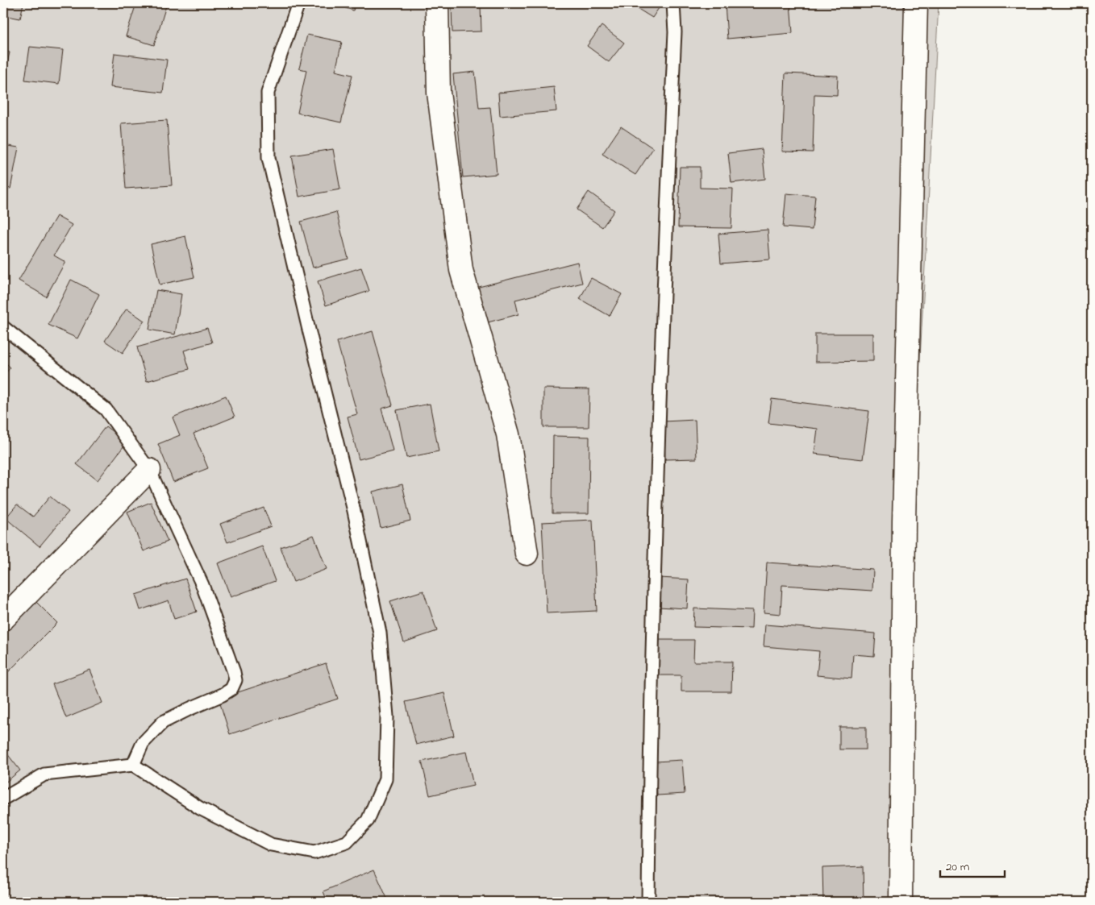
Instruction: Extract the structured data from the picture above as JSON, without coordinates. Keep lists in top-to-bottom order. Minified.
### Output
{"scale_bar":"20 m"}
